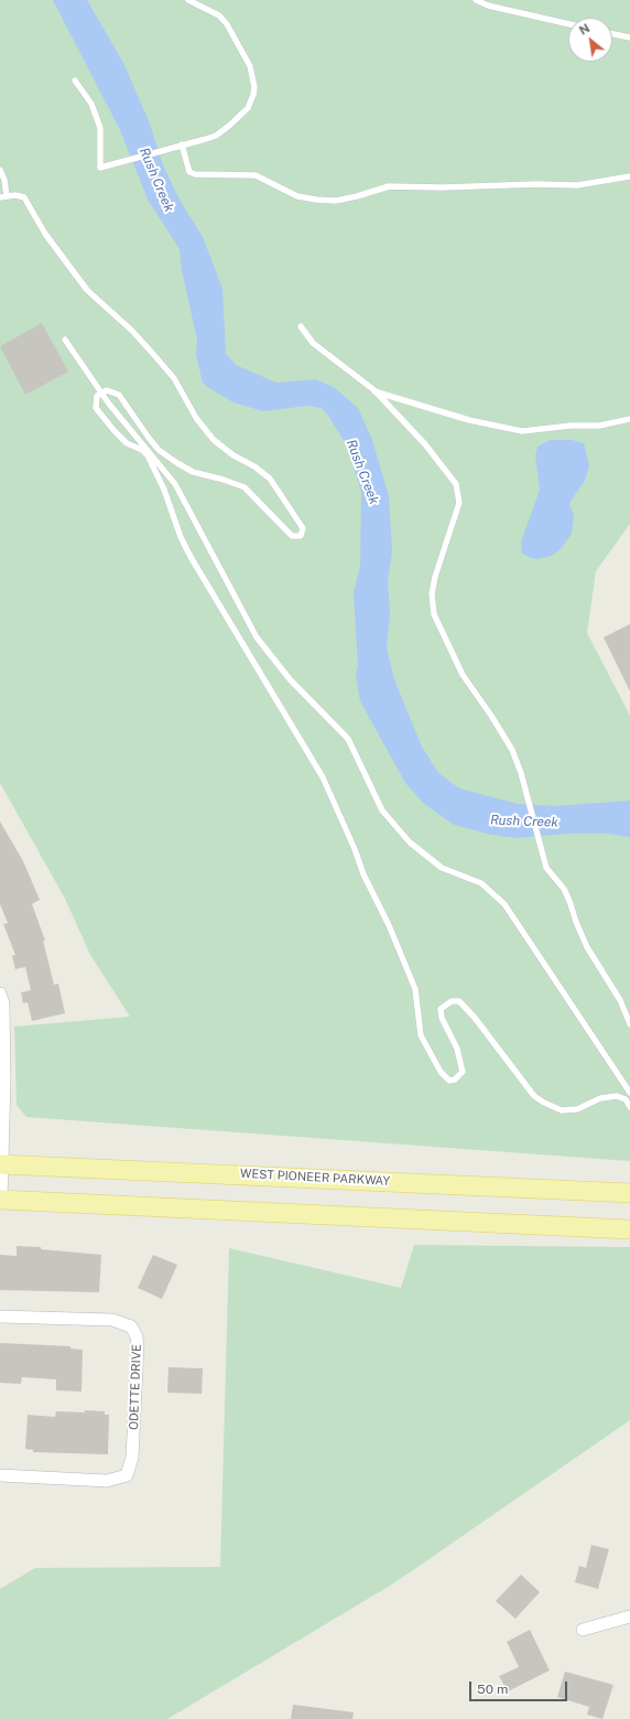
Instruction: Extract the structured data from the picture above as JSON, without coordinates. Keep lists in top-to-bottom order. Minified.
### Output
{"streets":{"main road":["WEST PIONEER PARKWAY"],"street":["ODETTE DRIVE"]},"water":["Rush Creek"],"scale_bar":"50 m","north":"top left"}
